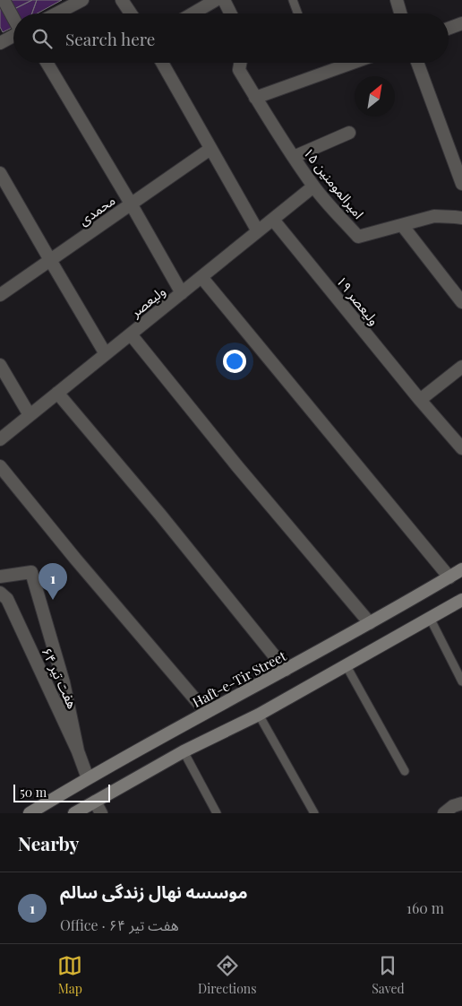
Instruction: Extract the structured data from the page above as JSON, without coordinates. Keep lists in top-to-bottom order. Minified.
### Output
{"streets":{"main road":["Haft-e-Tir Street"],"street":["امیرالمومنین ۱۵","محمدی","ولیعصر ۱۹","ولیعصر","هفت تیر ۶۴"]},"crossings":[["امیرالمومنین ۱۵","ولیعصر"],["ولیعصر ۱۹","ولیعصر"],["هفت تیر ۶۴","Haft-e-Tir Street"]],"scale_bar":"50 m","north":"top right","page":{"search":"Search here","pins":"1","scale":"50 m","heading":"Nearby","list":[{"mark":"1","name":"موسسه نهال زندگی سالم","note":"Office · هفت تیر ۶۴","value":"160 m"}],"nav":["Map","Directions","Saved"]}}
